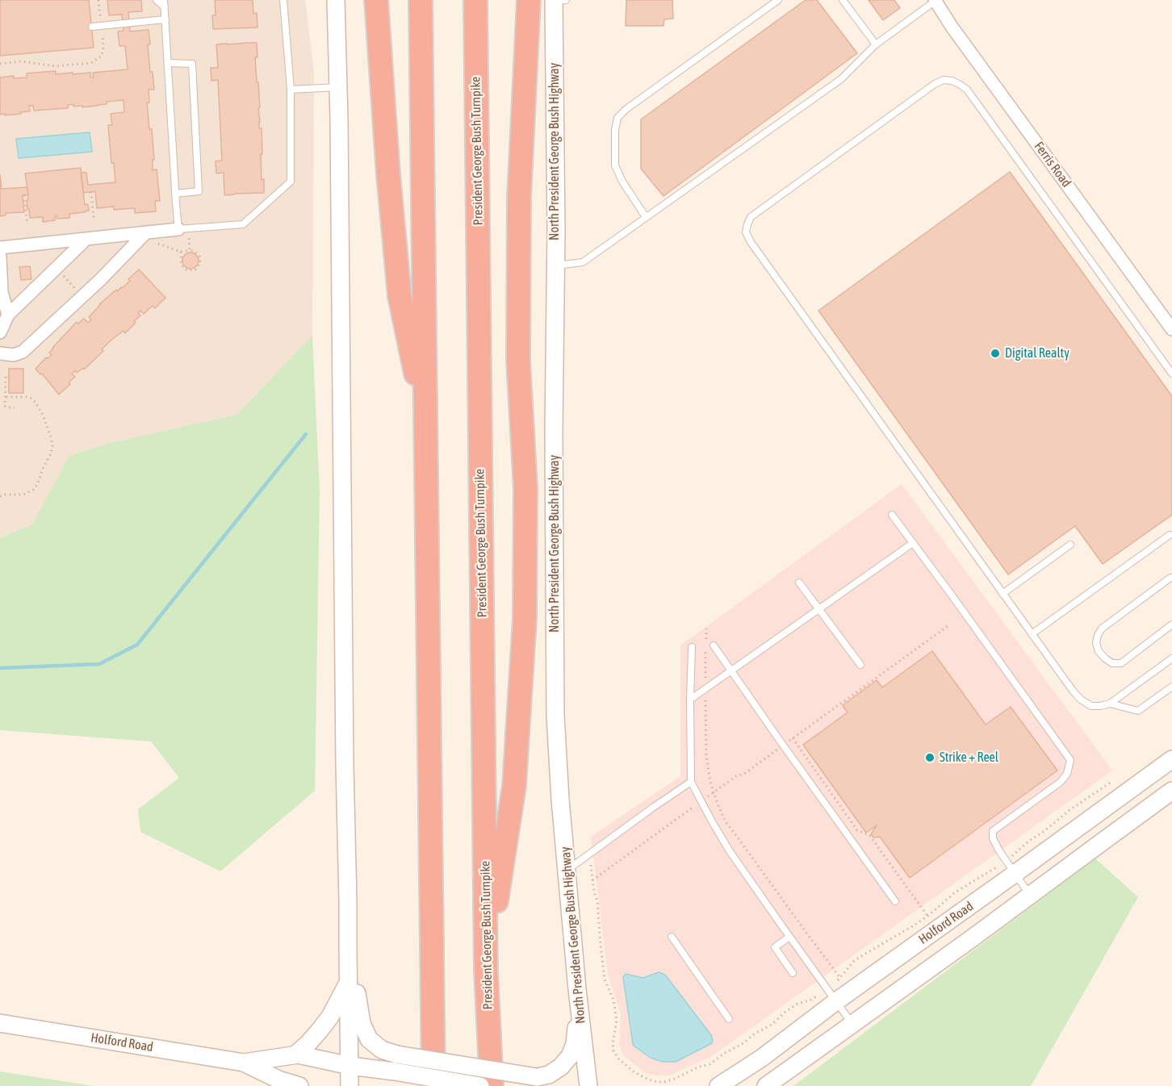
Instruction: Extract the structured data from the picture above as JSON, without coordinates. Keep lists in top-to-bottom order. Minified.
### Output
{"streets":{"highway":["President George Bush Turnpike"],"main road":["North President George Bush Highway","Holford Road"],"street":["Ferris Road"]},"places":["Digital Realty","Strike + Reel"]}
